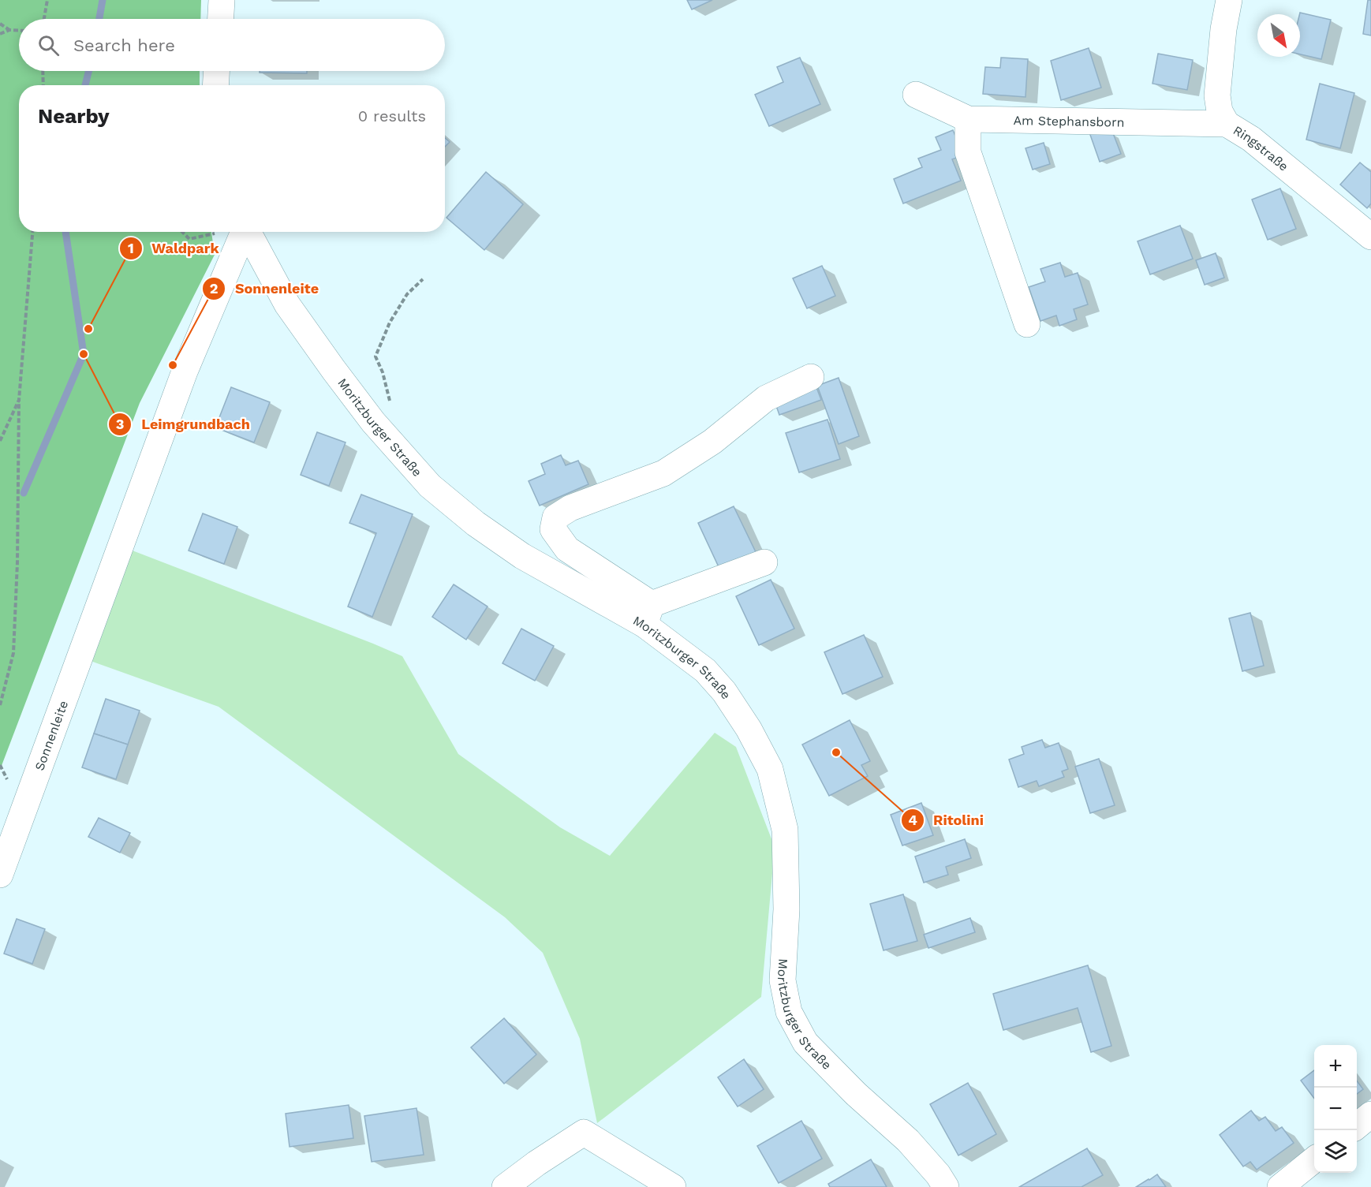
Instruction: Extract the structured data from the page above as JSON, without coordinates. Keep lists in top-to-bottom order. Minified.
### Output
{"streets":{"street":["Am Stephansborn","Ringstraße","Moritzburger Straße","Sonnenleite"]},"crossings":[["Am Stephansborn","Ringstraße"]],"places":["Waldpark","Leimgrundbach","Sonnenleite","Ritolini"],"north":"bottom right","page":{"search":"Search here","heading":["Nearby","0 results"],"map_buttons":["+","−"]}}
